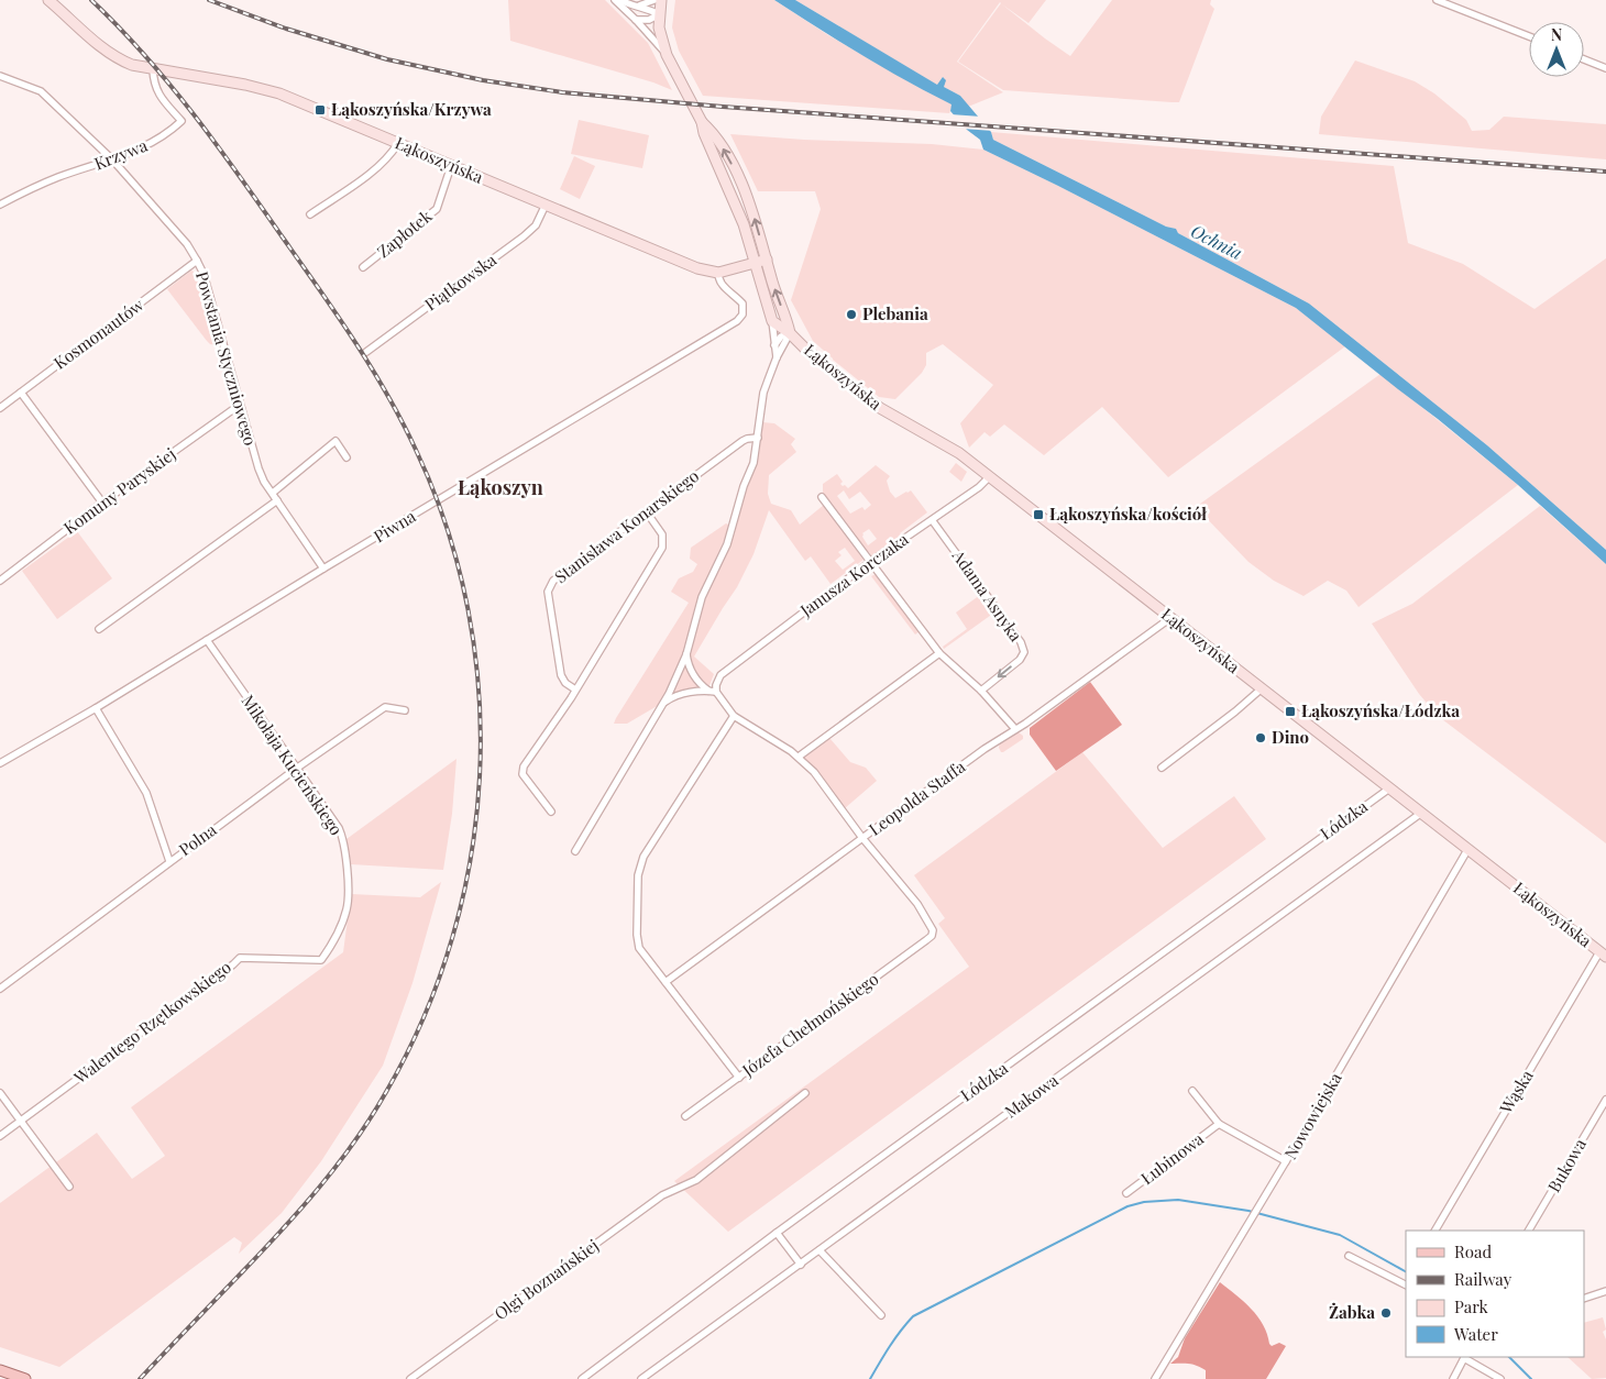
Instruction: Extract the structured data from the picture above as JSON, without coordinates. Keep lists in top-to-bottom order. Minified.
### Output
{"streets":{"street":["Krzywa","Łąkoszyńska","Zapłotek","Piątkowska","Kosmonautów","Powstania Styczniowego","Komuny Paryskiej","Piwna","Stanisława Konarskiego","Janusza Korczaka","Adama Asnyka","Mikołaja Kucieńskiego","Leopolda Staffa","Łódzka","Polna","Walentego Rzętkowskiego","Józefa Chełmońskiego","Wąska","Makowa","Nowowiejska","Łubinowa","Bukowa","Olgi Boznańskiej"]},"crossings":[["Krzywa","Łąkoszyńska"],["Krzywa","Powstania Styczniowego"],["Łąkoszyńska","Zapłotek"],["Łąkoszyńska","Piątkowska"],["Łąkoszyńska","Piwna"],["Łąkoszyńska","Janusza Korczaka"],["Łąkoszyńska","Leopolda Staffa"],["Łąkoszyńska","Łódzka"],["Łąkoszyńska","Wąska"],["Łąkoszyńska","Makowa"],["Łąkoszyńska","Nowowiejska"],["Kosmonautów","Powstania Styczniowego"],["Powstania Styczniowego","Komuny Paryskiej"],["Powstania Styczniowego","Piwna"],["Piwna","Mikołaja Kucieńskiego"],["Janusza Korczaka","Adama Asnyka"],["Mikołaja Kucieńskiego","Polna"],["Mikołaja Kucieńskiego","Walentego Rzętkowskiego"],["Leopolda Staffa","Józefa Chełmońskiego"],["Nowowiejska","Łubinowa"]],"one_way":["Adama Asnyka"],"districts":["Łąkoszyn"],"water":["Ochnia"],"places":{"transit":["Łąkoszyńska/Krzywa","Łąkoszyńska/kościół","Łąkoszyńska/Łódzka"],"other":["Plebania","Dino","Żabka"]},"legend":["Road","Railway","Park","Water"],"north":"top"}
